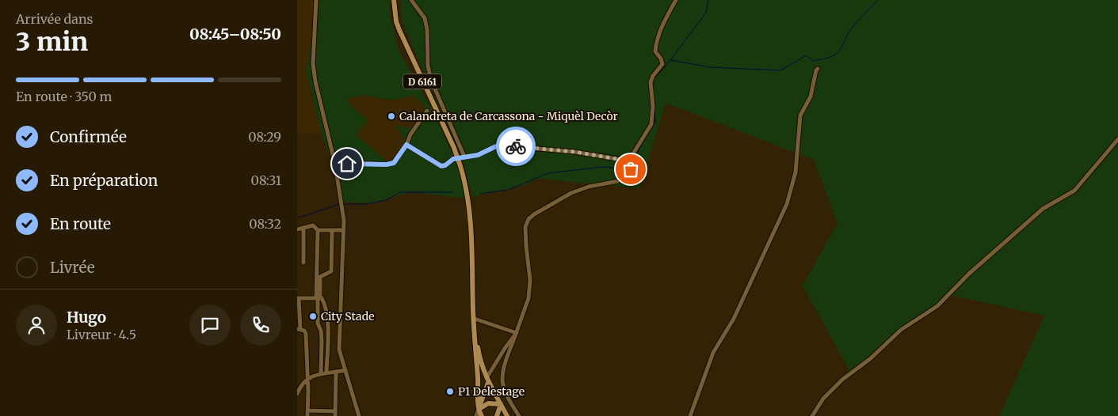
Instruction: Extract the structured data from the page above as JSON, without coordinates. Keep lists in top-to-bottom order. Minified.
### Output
{"streets":{"main road":["D 6161"]},"places":["Calandreta de Carcassona - Miquèl Decòr","City Stade","P1 Delestage"],"page":{"heading":["3 min","Arrivée dans","08:45–08:50"],"panel":["Hugo","Livreur · 4.5"],"bar":"En route · 350 m","list":[["Confirmée","08:29"],["En préparation","08:31"],["En route","08:32"],"Livrée"]}}
